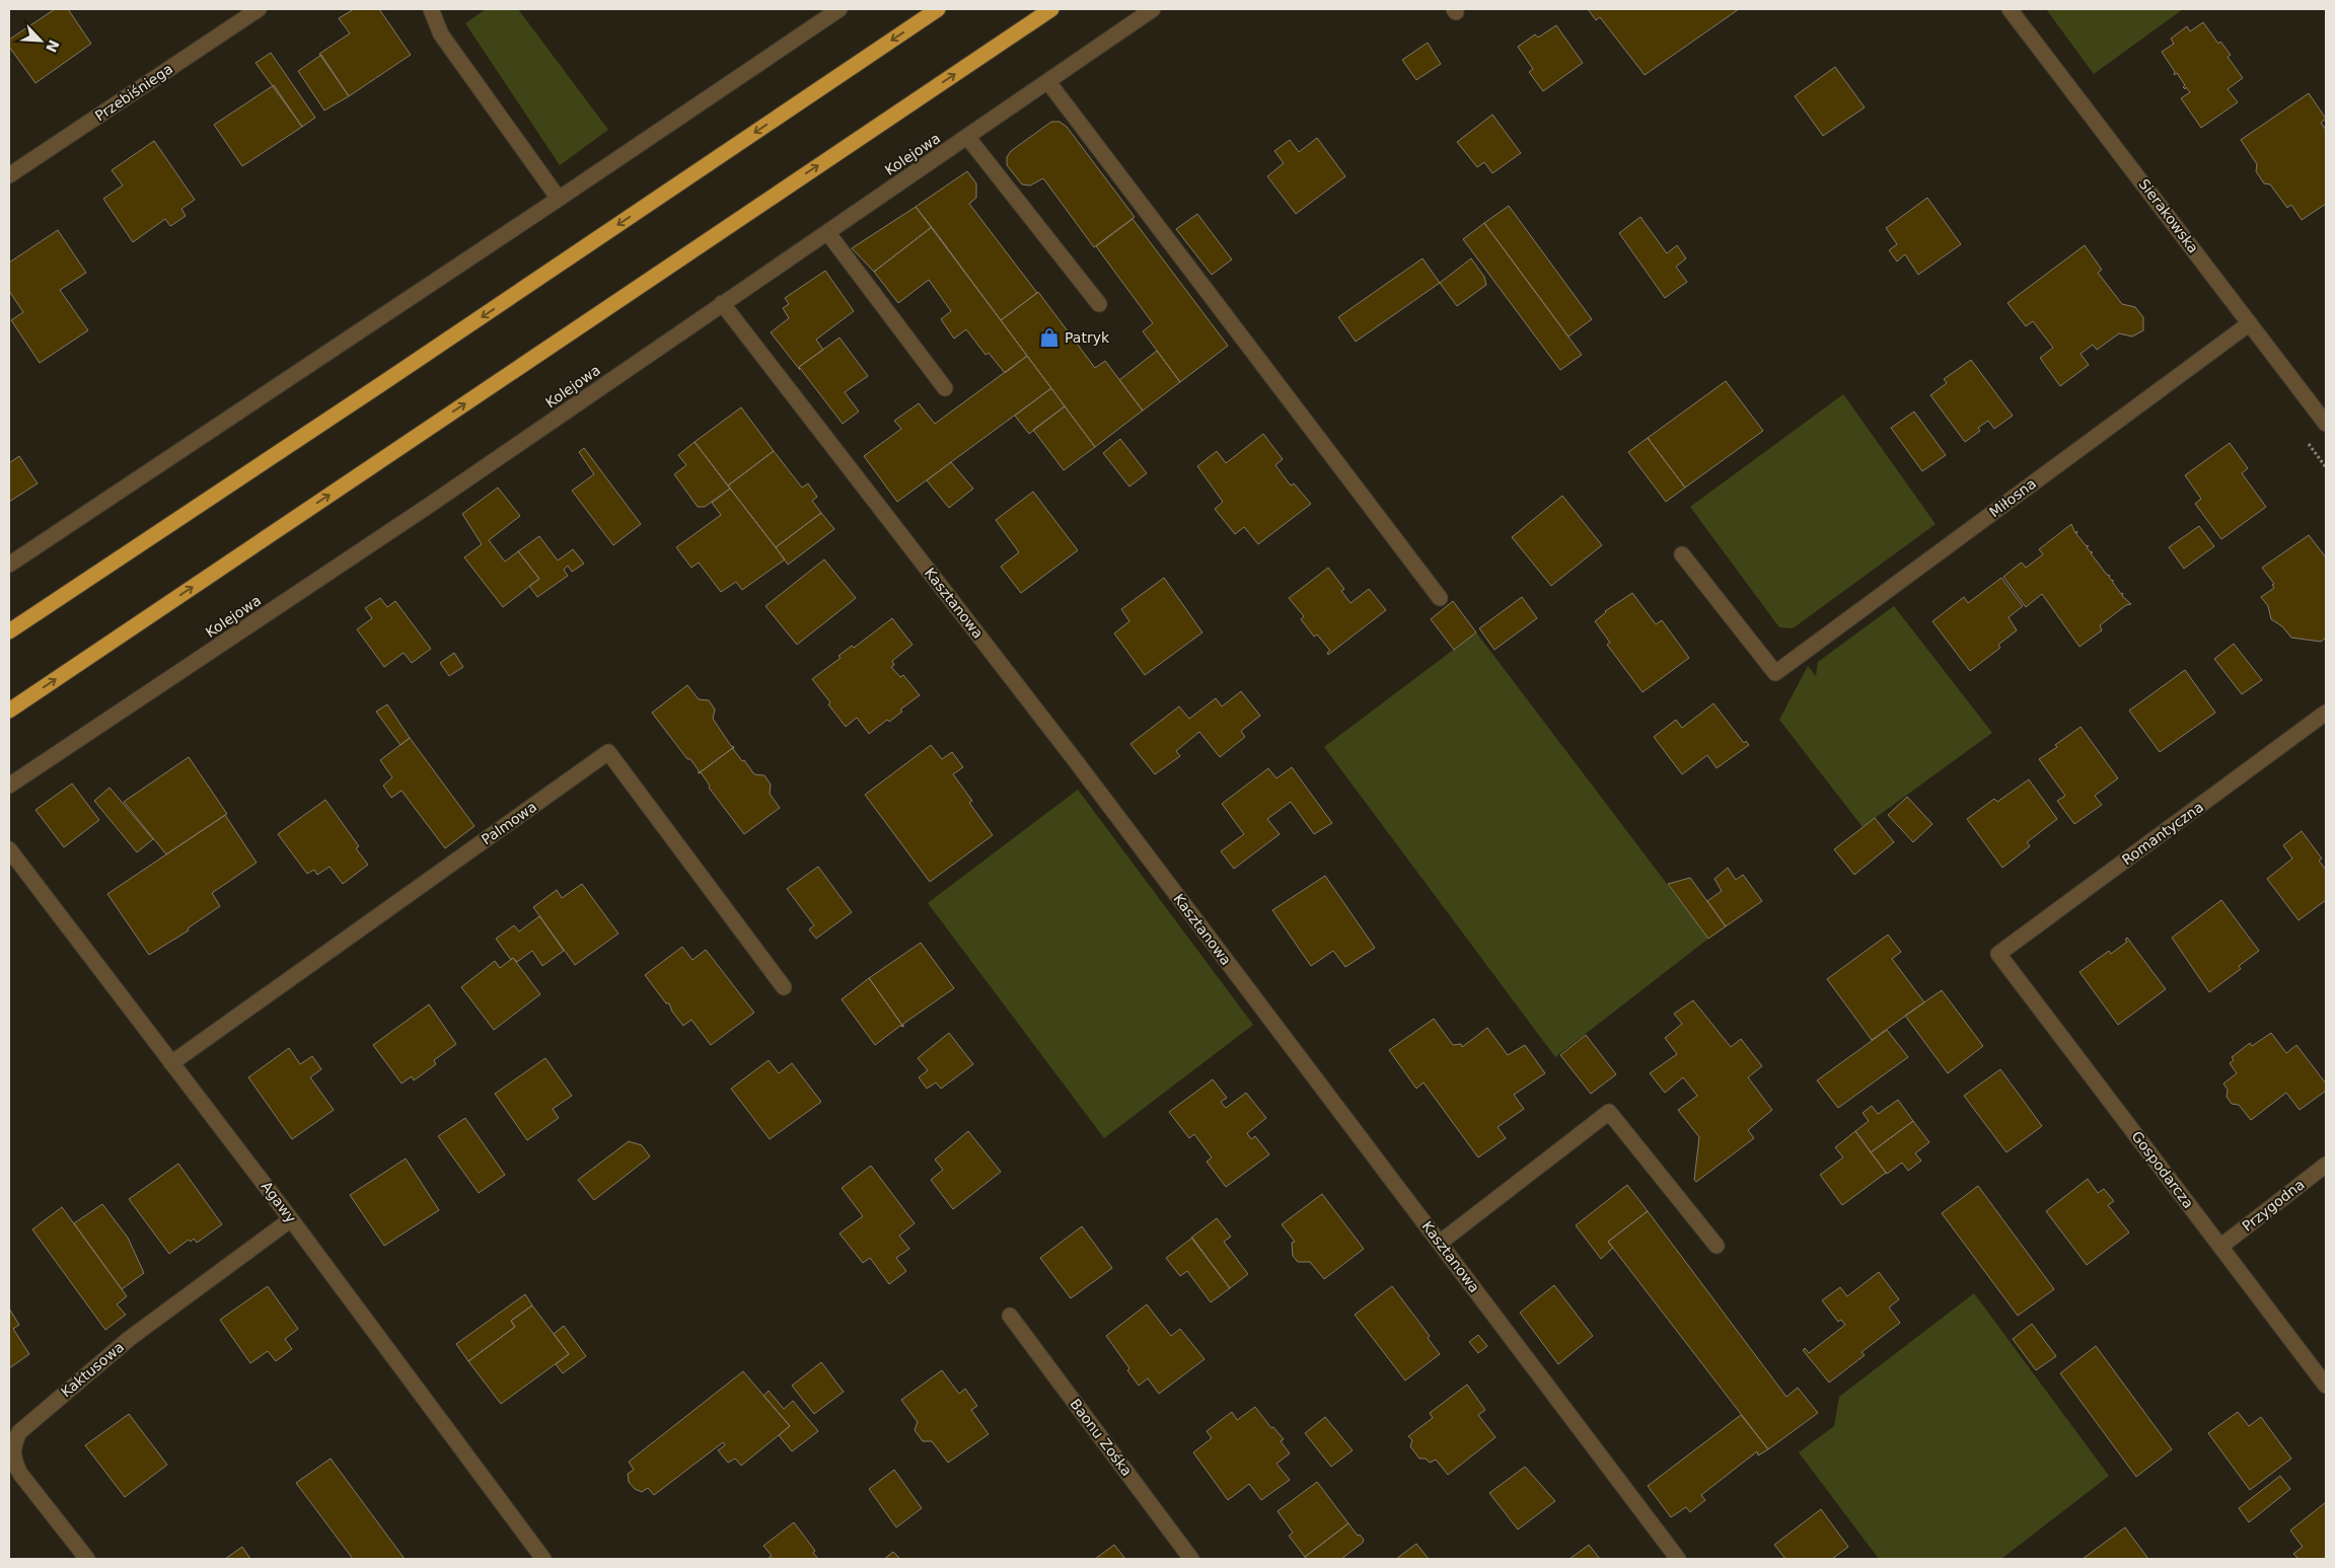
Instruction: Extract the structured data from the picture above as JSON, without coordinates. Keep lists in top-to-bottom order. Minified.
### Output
{"streets":{"street":["Przebiśniega","Kolejowa","Sierakowska","Miłosna","Kasztanowa","Palmowa","Romantyczna","Gospodarcza","Agawy","Przygodna","Kaktusowa","Baonu Zośka"]},"crossings":[["Kolejowa","Kasztanowa"],["Sierakowska","Miłosna"],["Palmowa","Agawy"],["Romantyczna","Gospodarcza"],["Gospodarcza","Przygodna"],["Agawy","Kaktusowa"]],"places":{"shop":["Patryk"]},"north":"bottom right"}
